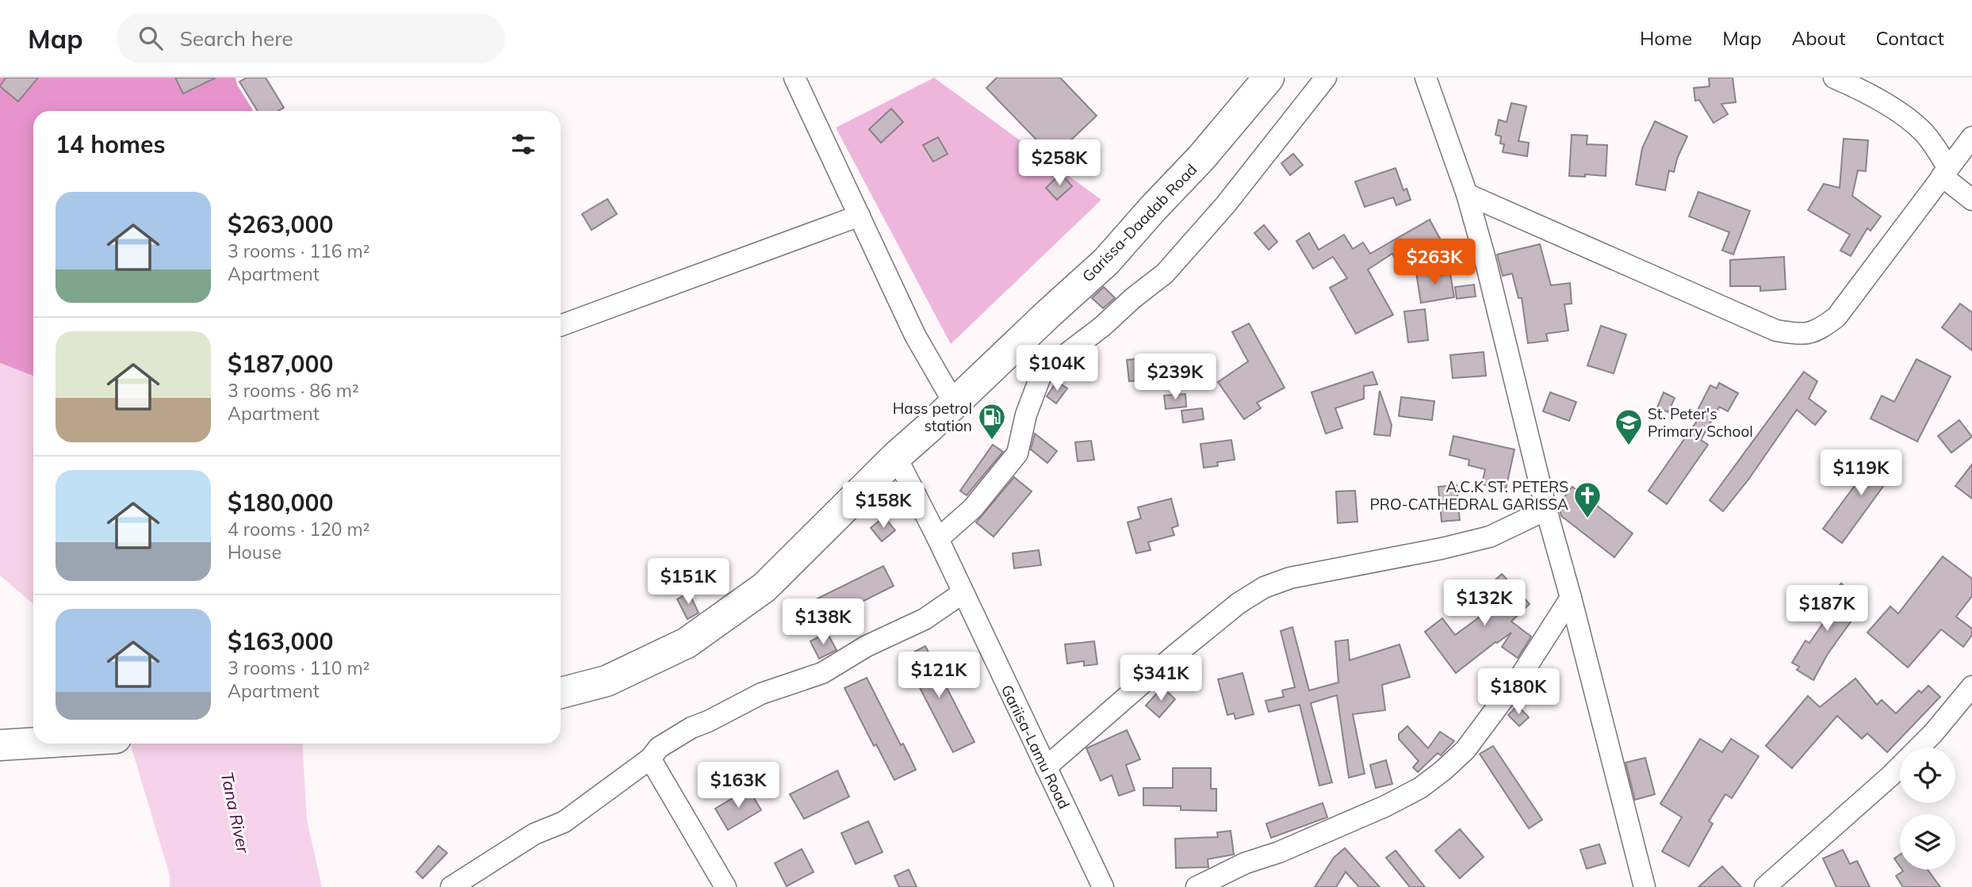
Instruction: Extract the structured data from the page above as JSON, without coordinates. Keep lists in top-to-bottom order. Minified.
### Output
{"streets":{"highway":["Garissa-Daadab Road"],"street":["Gariisa-Lamu Road"]},"crossings":[["Garissa-Daadab Road","Gariisa-Lamu Road"]],"water":["Tana River"],"places":{"fuel station":["Hass petrol station"],"school or university":["St. Peter's Primary School"],"church":["A.C.K ST. PETERS PRO-CATHEDRAL GARISSA"]},"page":{"header":"Map","search":"Search here","nav":["Home","Map","About","Contact"],"heading":"14 homes","price":["$258K","$263K","$104K","$239K","$119K","$158K","$151K","$132K","$187K","$138K","$121K","$341K","$180K","$163K"],"list":[{"name":"$263,000","note":"3 rooms · 116 m² · Apartment"},{"name":"$187,000","note":"3 rooms · 86 m² · Apartment"},{"name":"$180,000","note":"4 rooms · 120 m² · House"},{"name":"$163,000","note":"3 rooms · 110 m² · Apartment"}]}}
